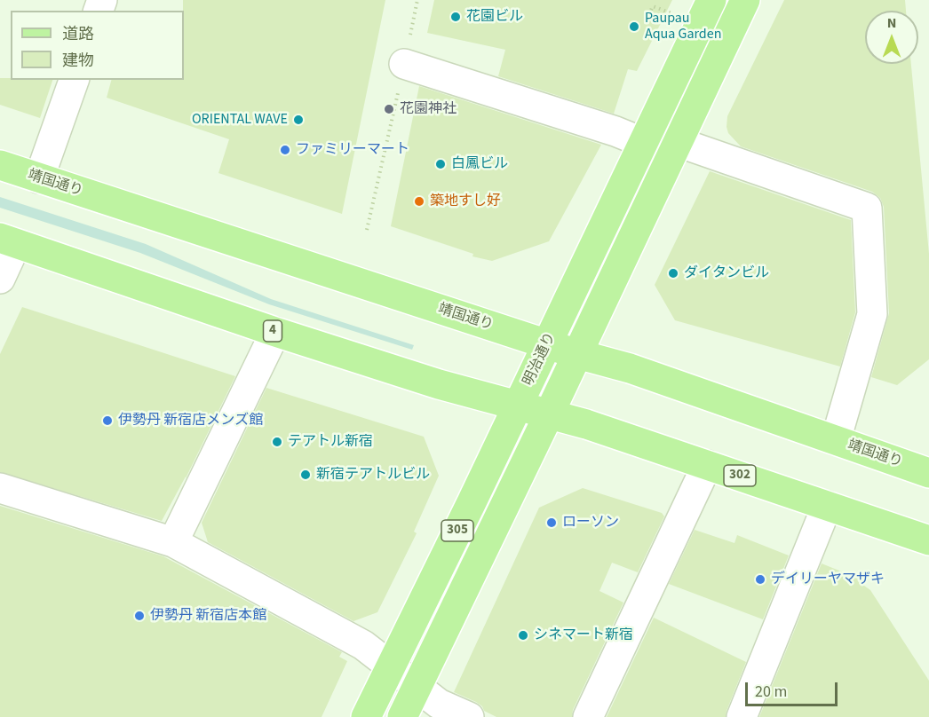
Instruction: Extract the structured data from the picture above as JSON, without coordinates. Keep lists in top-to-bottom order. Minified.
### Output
{"streets":{"main road":["靖国通り","4","明治通り","302","305"]},"crossings":[["靖国通り","明治通り"],["靖国通り","305"],["4","明治通り"],["4","302"],["4","305"],["302","305"]],"places":["花園ビル","Paupau Aqua Garden","花園神社","ORIENTAL WAVE","ファミリーマート","白鳳ビル","築地すし好","ダイタンビル","伊勢丹 新宿店メンズ館","テアトル新宿","新宿テアトルビル","ローソン","デイリーヤマザキ","伊勢丹 新宿店本館","シネマート新宿"],"legend":["道路","建物"],"scale_bar":"20 m","north":"top"}
